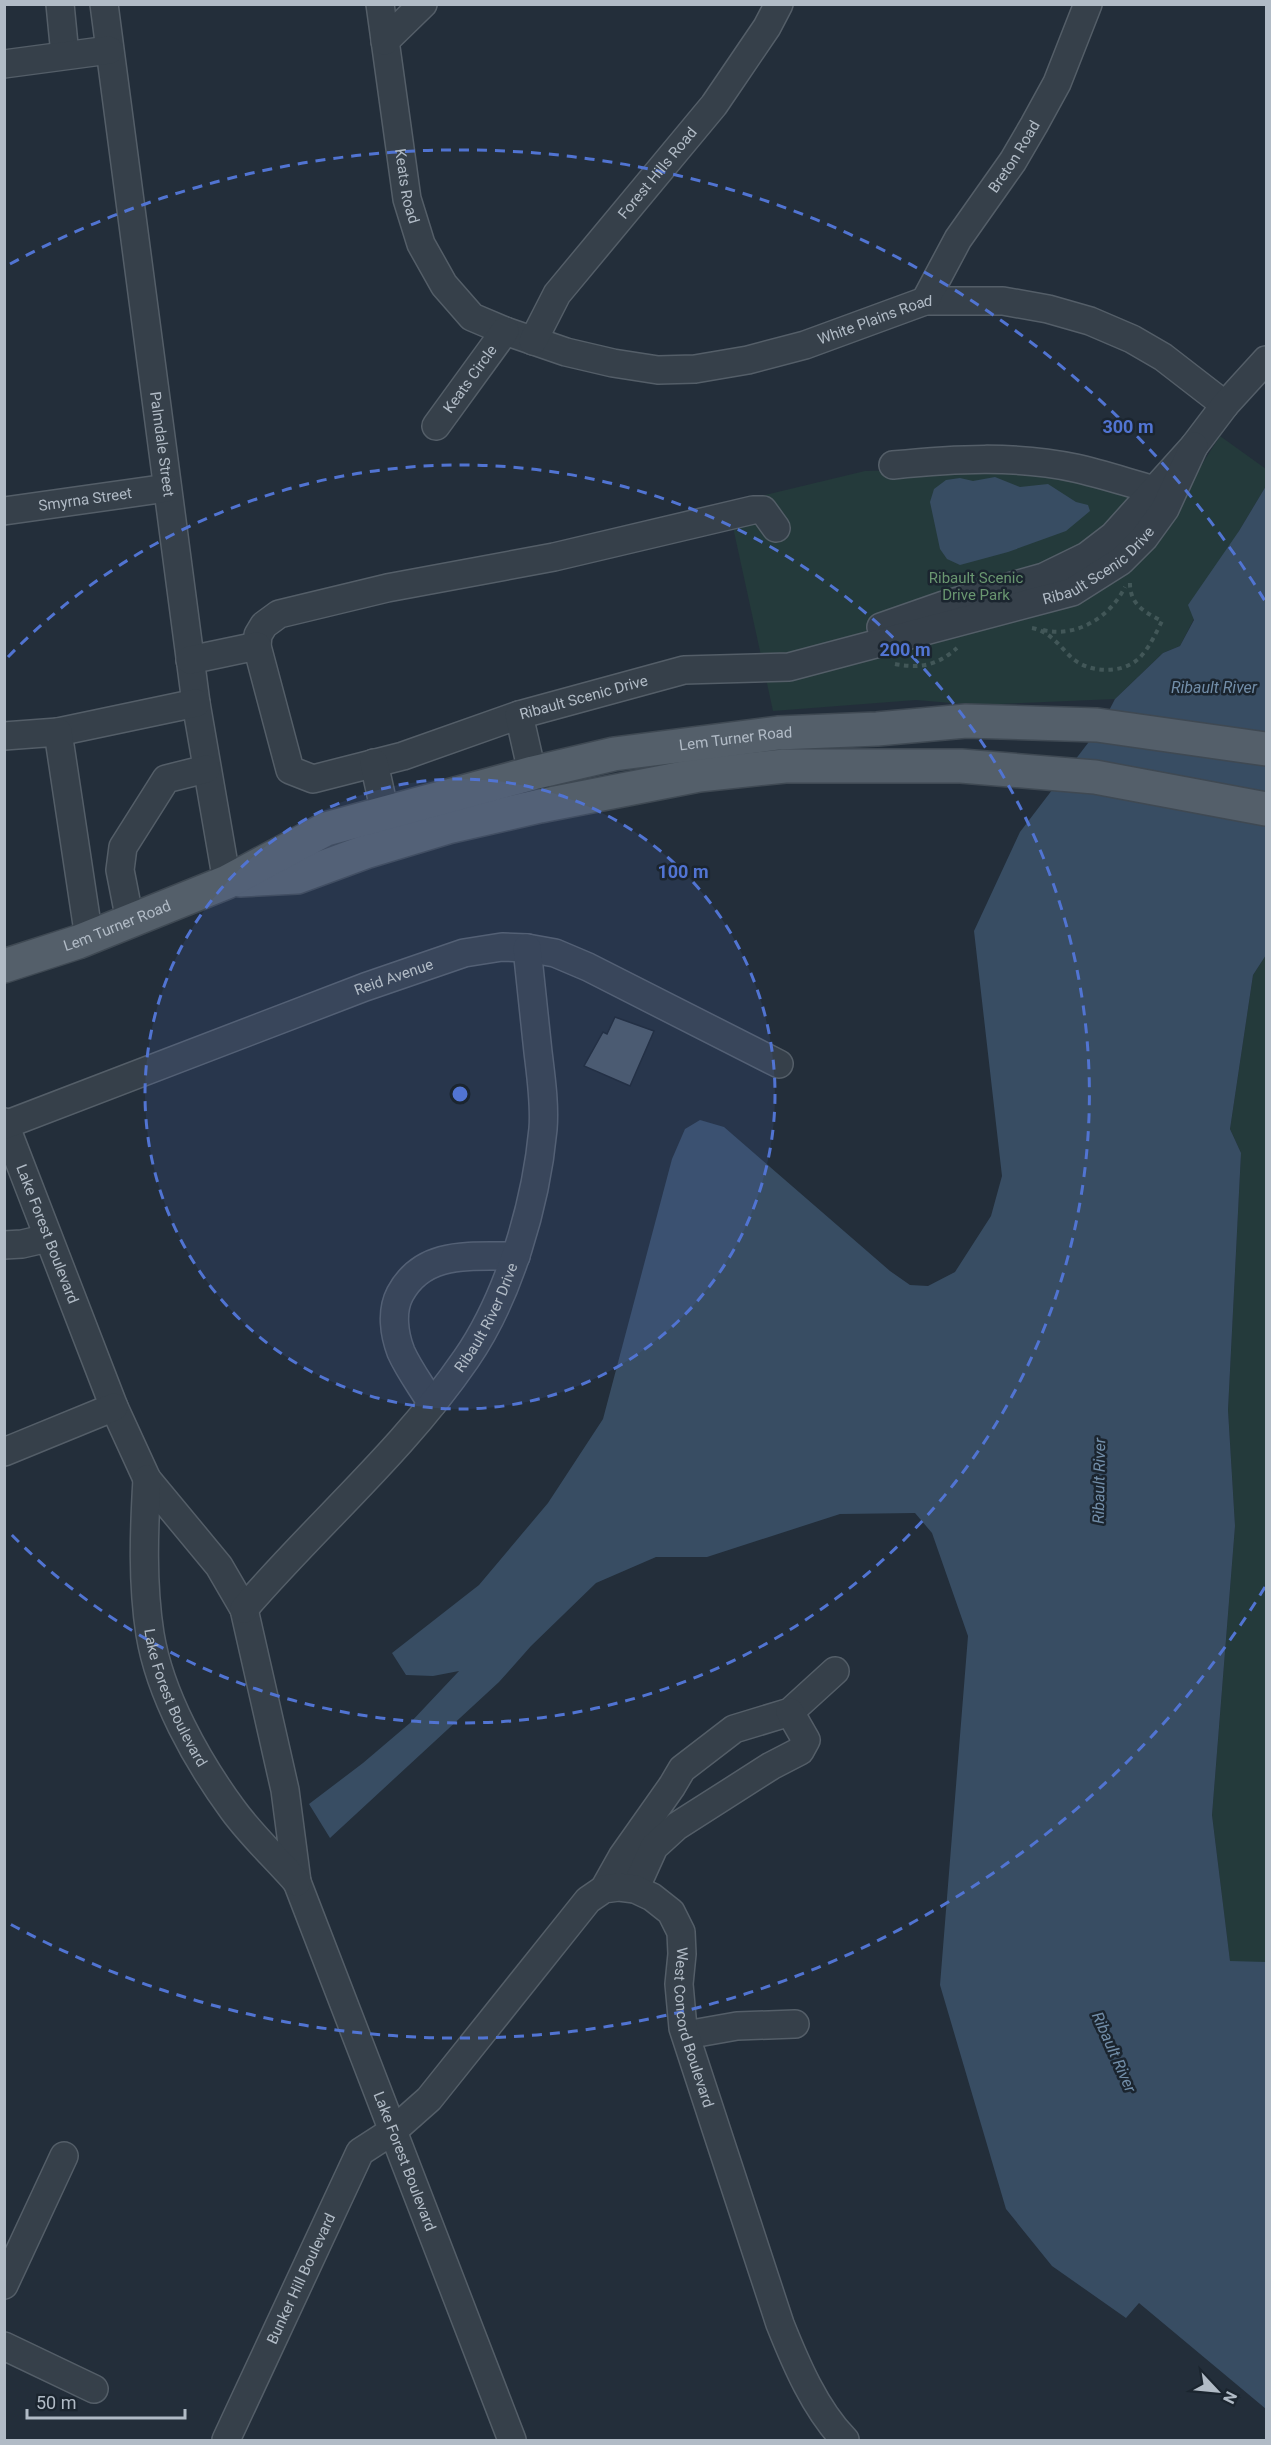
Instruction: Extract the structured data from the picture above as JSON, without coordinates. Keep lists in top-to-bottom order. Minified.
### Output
{"streets":{"main road":["Lem Turner Road"],"street":["Breton Road","Forest Hills Road","Keats Road","White Plains Road","Keats Circle","Palmdale Street","Smyrna Street","Ribault Scenic Drive","Reid Avenue","Lake Forest Boulevard","Ribault River Drive","West Concord Boulevard","Bunker Hill Boulevard"]},"crossings":[["Breton Road","White Plains Road"],["Forest Hills Road","White Plains Road"],["Keats Road","White Plains Road"],["Keats Road","Keats Circle"],["White Plains Road","Keats Circle"],["White Plains Road","Ribault Scenic Drive"],["Palmdale Street","Smyrna Street"],["Palmdale Street","Lem Turner Road"],["Ribault Scenic Drive","Lem Turner Road"],["Reid Avenue","Lake Forest Boulevard"],["Reid Avenue","Ribault River Drive"],["Lake Forest Boulevard","Ribault River Drive"],["Lake Forest Boulevard","Bunker Hill Boulevard"]],"water":["Ribault River"],"parks":["Ribault Scenic Drive Park"],"scale_bar":"50 m","north":"bottom right","rings":["300 m","200 m","100 m"]}
